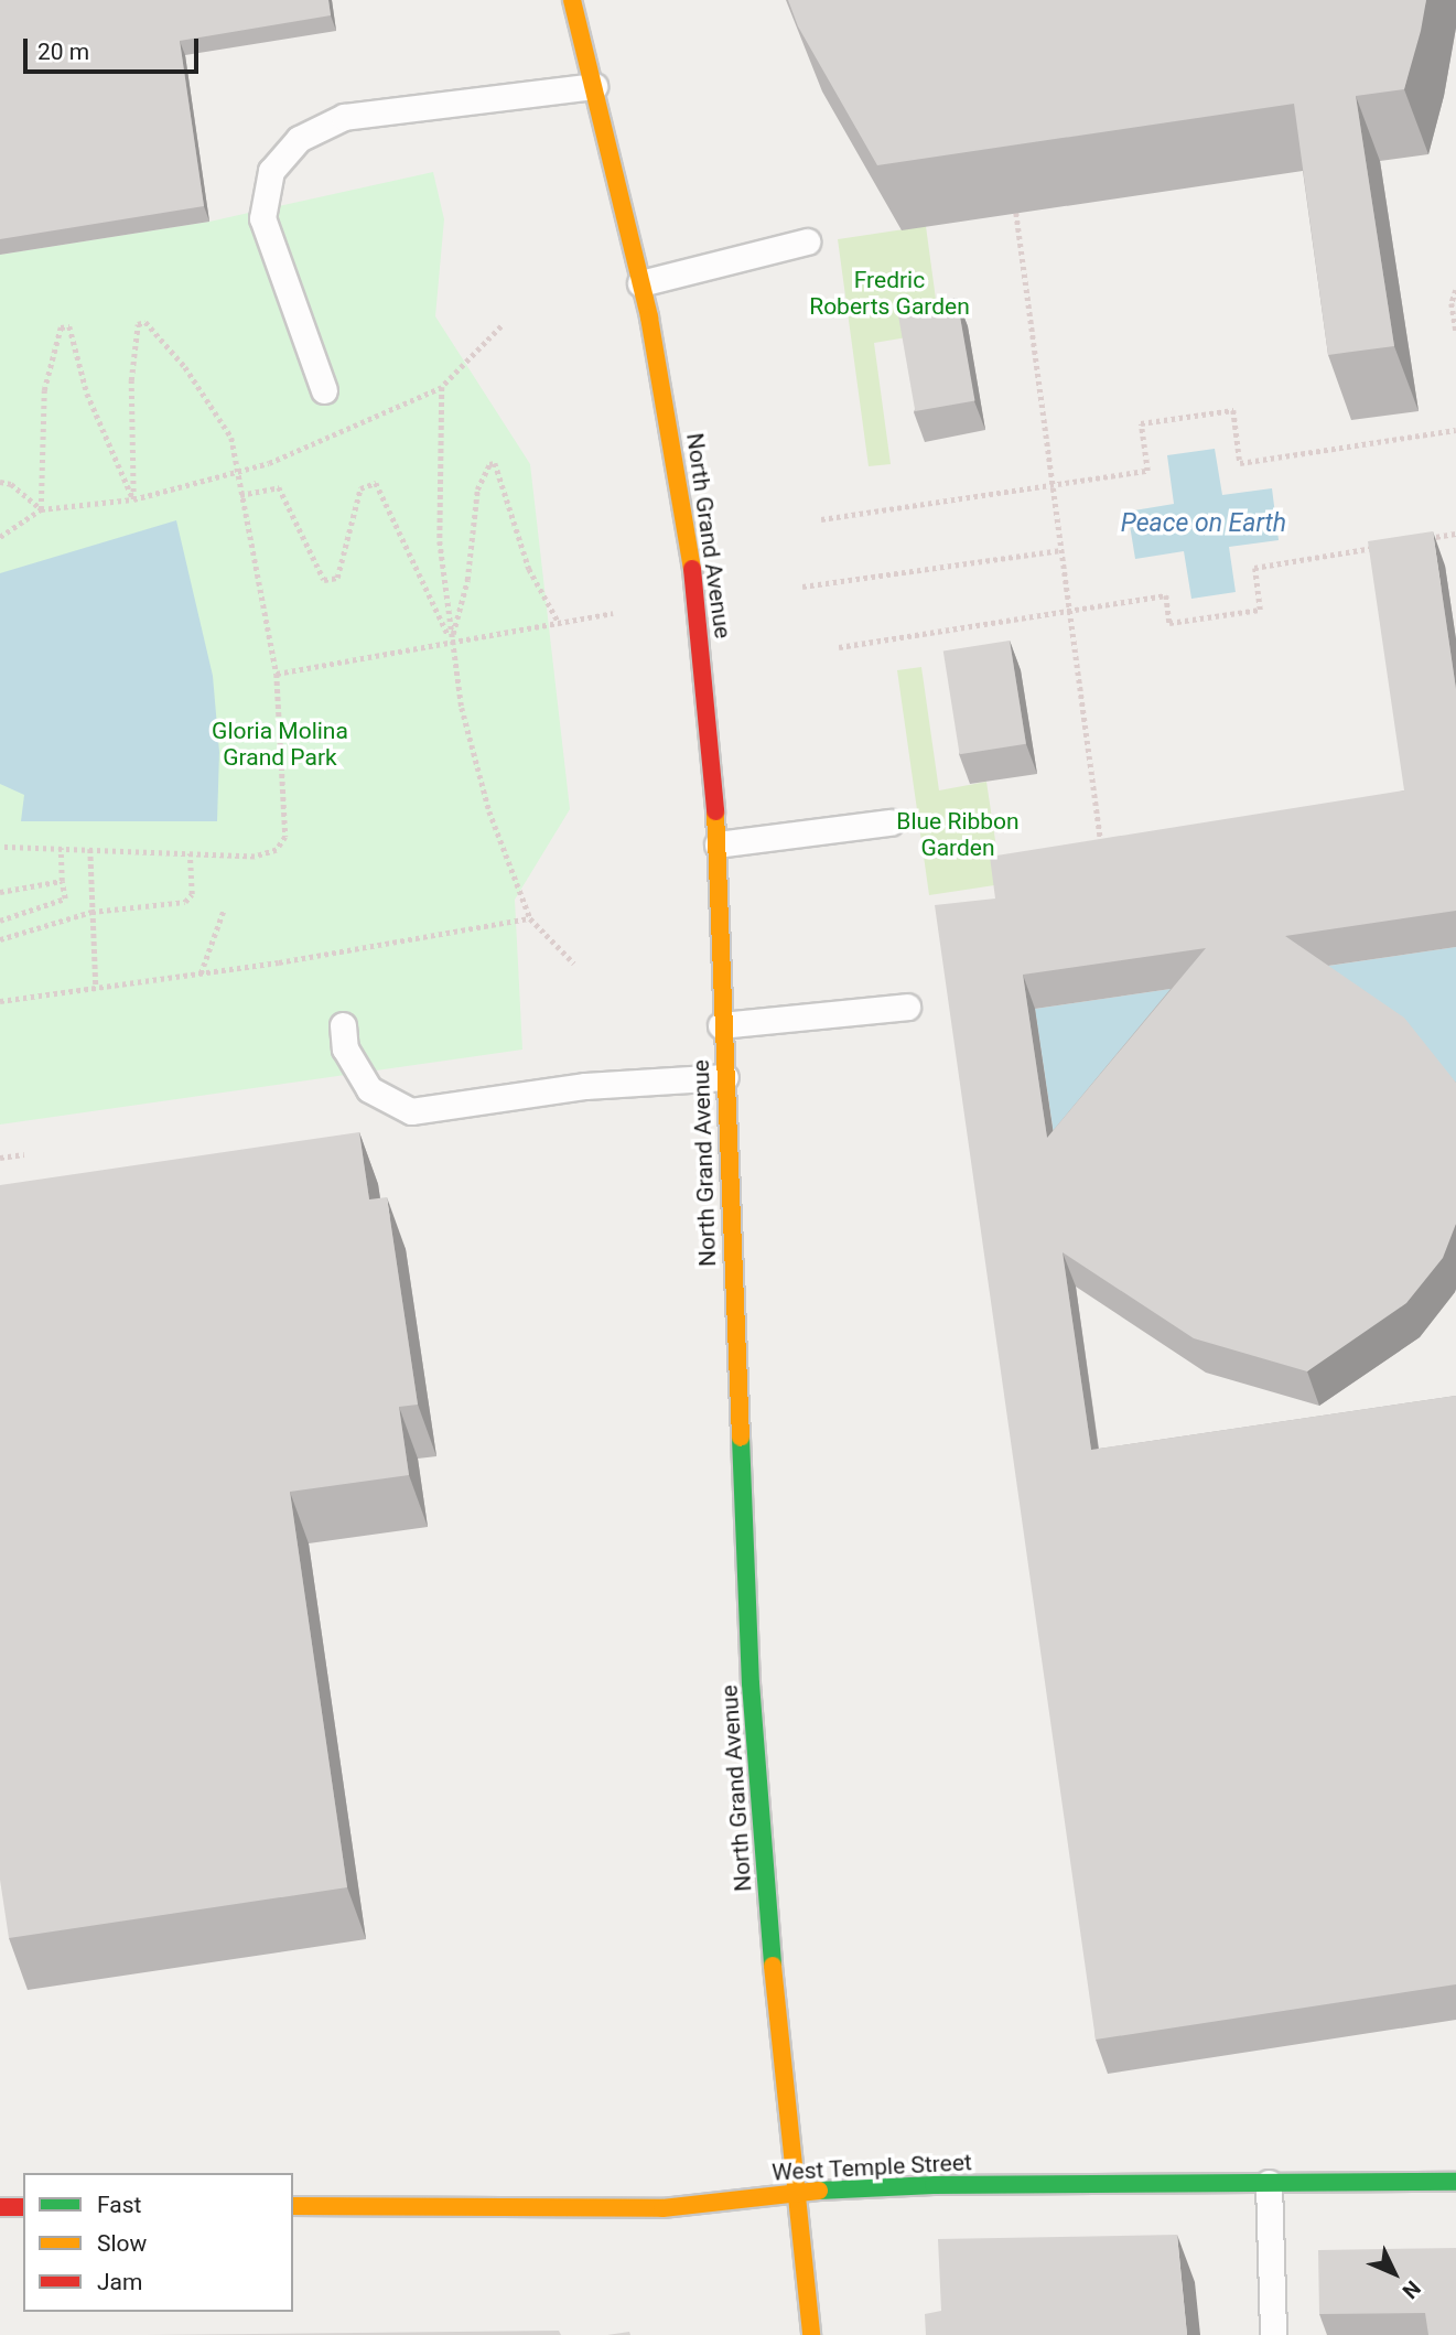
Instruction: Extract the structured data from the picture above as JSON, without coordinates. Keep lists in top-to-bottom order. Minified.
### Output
{"streets":{"main road":["North Grand Avenue","West Temple Street"]},"crossings":[["North Grand Avenue","West Temple Street"]],"water":["Peace on Earth"],"parks":["Fredric Roberts Garden","Gloria Molina Grand Park","Blue Ribbon Garden"],"legend":["Fast","Slow","Jam"],"scale_bar":"20 m","north":"bottom right"}
